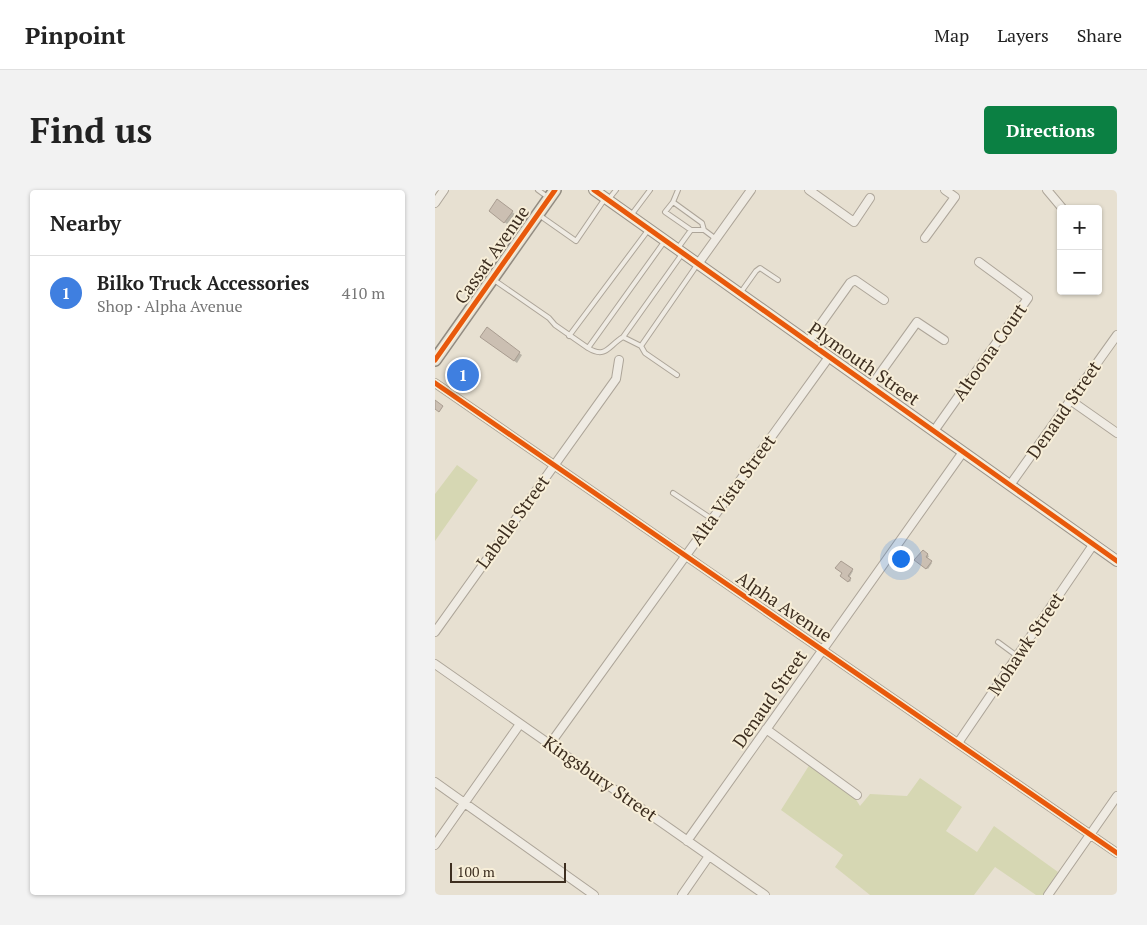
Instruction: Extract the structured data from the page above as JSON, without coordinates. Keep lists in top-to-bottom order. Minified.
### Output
{"streets":{"main road":["Cassat Avenue"],"street":["Altoona Court","Plymouth Street","Denaud Street","Alta Vista Street","Labelle Street","Alpha Avenue","Mohawk Street","Kingsbury Street"]},"crossings":[["Altoona Court","Plymouth Street"],["Plymouth Street","Denaud Street"],["Plymouth Street","Alta Vista Street"],["Plymouth Street","Mohawk Street"],["Denaud Street","Alpha Avenue"],["Denaud Street","Kingsbury Street"],["Alta Vista Street","Alpha Avenue"],["Alta Vista Street","Kingsbury Street"],["Labelle Street","Alpha Avenue"],["Alpha Avenue","Mohawk Street"]],"scale_bar":"100 m","page":{"header":"Pinpoint","nav":["Map","Layers","Share"],"buttons":"Directions","title":"Find us","heading":"Nearby","map_buttons":["+","−"],"list":[{"mark":"1","name":"Bilko Truck Accessories","note":"Shop · Alpha Avenue","value":"410 m"}],"pins":"1","scale":"100 m"}}
